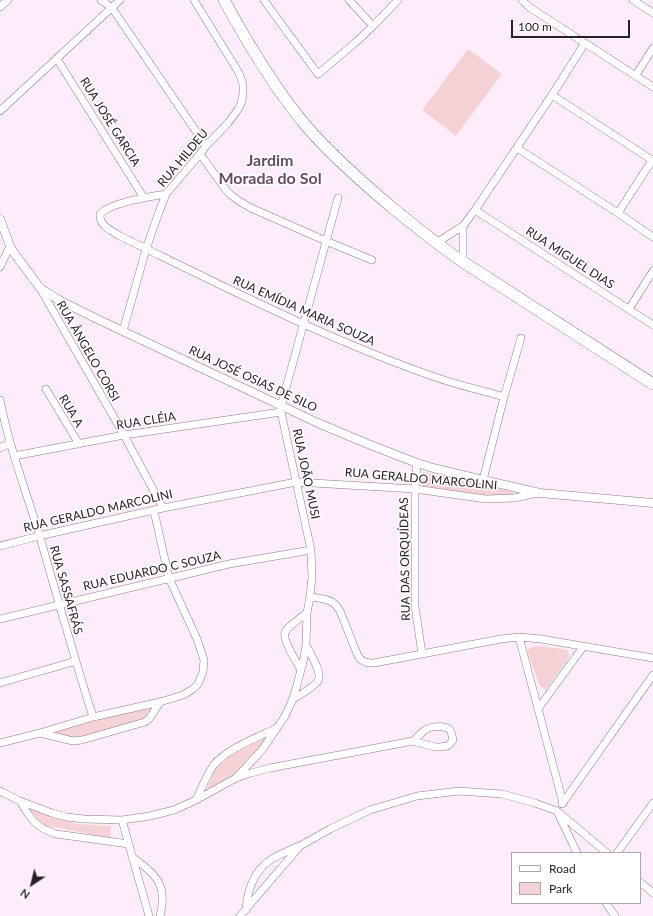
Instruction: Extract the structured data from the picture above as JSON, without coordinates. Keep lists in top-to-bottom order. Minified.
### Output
{"streets":{"street":["RUA JOSÉ GARCIA","RUA HILDEU","RUA MIGUEL DIAS","RUA EMÍDIA MARIA SOUZA","RUA ÂNGELO CORSI","RUA JOSÉ OSIAS DE SILO","RUA A","RUA CLÉIA","RUA JOÃO MUSI","RUA GERALDO MARCOLINI","RUA DAS ORQUÍDEAS","RUA EDUARDO C SOUZA","RUA SASSAFRÁS"]},"crossings":[["RUA JOSÉ GARCIA","RUA EMÍDIA MARIA SOUZA"],["RUA HILDEU","RUA EMÍDIA MARIA SOUZA"],["RUA HILDEU","RUA JOSÉ OSIAS DE SILO"],["RUA ÂNGELO CORSI","RUA JOSÉ OSIAS DE SILO"],["RUA ÂNGELO CORSI","RUA CLÉIA"],["RUA ÂNGELO CORSI","RUA GERALDO MARCOLINI"],["RUA JOSÉ OSIAS DE SILO","RUA CLÉIA"],["RUA JOSÉ OSIAS DE SILO","RUA JOÃO MUSI"],["RUA JOSÉ OSIAS DE SILO","RUA GERALDO MARCOLINI"],["RUA JOSÉ OSIAS DE SILO","RUA DAS ORQUÍDEAS"],["RUA A","RUA CLÉIA"],["RUA CLÉIA","RUA JOÃO MUSI"],["RUA CLÉIA","RUA SASSAFRÁS"],["RUA JOÃO MUSI","RUA GERALDO MARCOLINI"],["RUA JOÃO MUSI","RUA EDUARDO C SOUZA"],["RUA GERALDO MARCOLINI","RUA DAS ORQUÍDEAS"],["RUA GERALDO MARCOLINI","RUA SASSAFRÁS"],["RUA EDUARDO C SOUZA","RUA SASSAFRÁS"]],"districts":["Jardim Morada do Sol"],"legend":["Road","Park"],"scale_bar":"100 m","north":"bottom left"}
